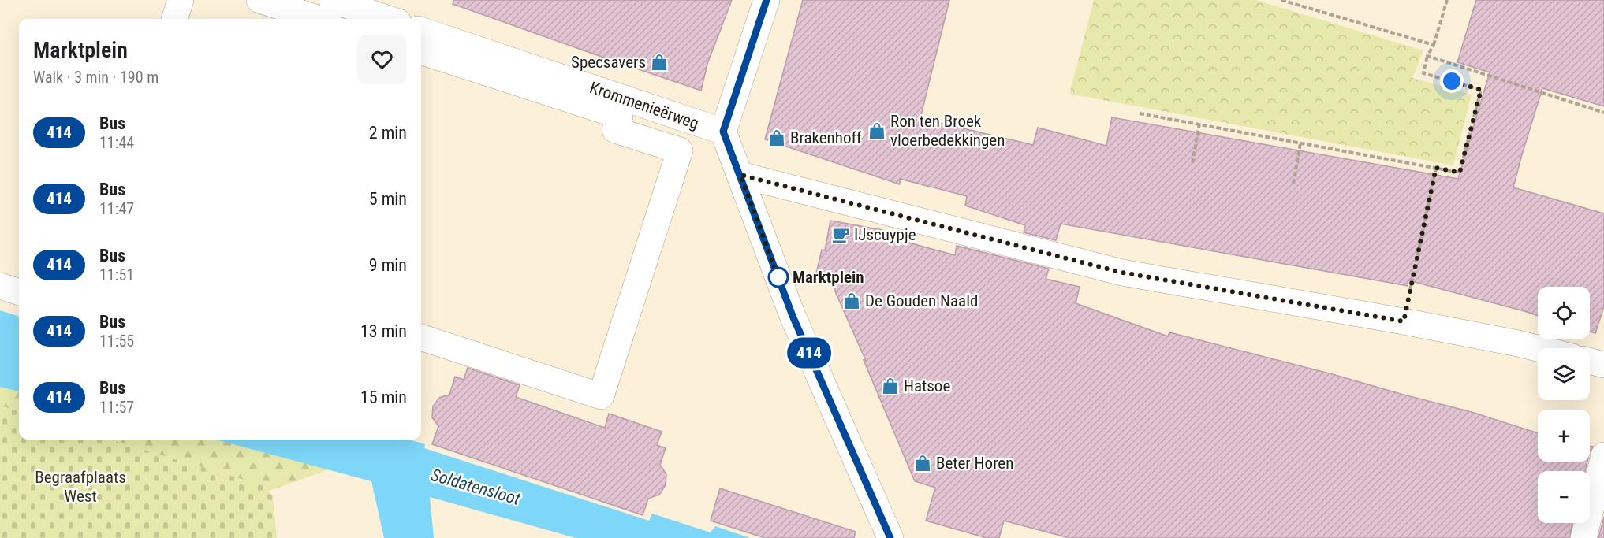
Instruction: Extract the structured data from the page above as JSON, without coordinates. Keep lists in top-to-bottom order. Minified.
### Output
{"streets":{"street":["Krommenieërweg"]},"water":["Soldatensloot"],"parks":["Begraafplaats West"],"places":{"shop":["Specsavers","Ron ten Broek vloerbedekkingen","Brakenhoff","De Gouden Naald","Hatsoe","Beter Horen"],"cafe":["IJscuypje"],"other":["Marktplein"]},"lines":["bus line 414"],"page":{"on_map":"414","heading":["Marktplein","Walk · 3 min · 190 m"],"list":[{"mark":"414","name":"Bus","note":"11:44","value":"2 min"},{"mark":"414","name":"Bus","note":"11:47","value":"5 min"},{"mark":"414","name":"Bus","note":"11:51","value":"9 min"},{"mark":"414","name":"Bus","note":"11:55","value":"13 min"},{"mark":"414","name":"Bus","note":"11:57","value":"15 min"}],"map_buttons":["+","−"]}}
